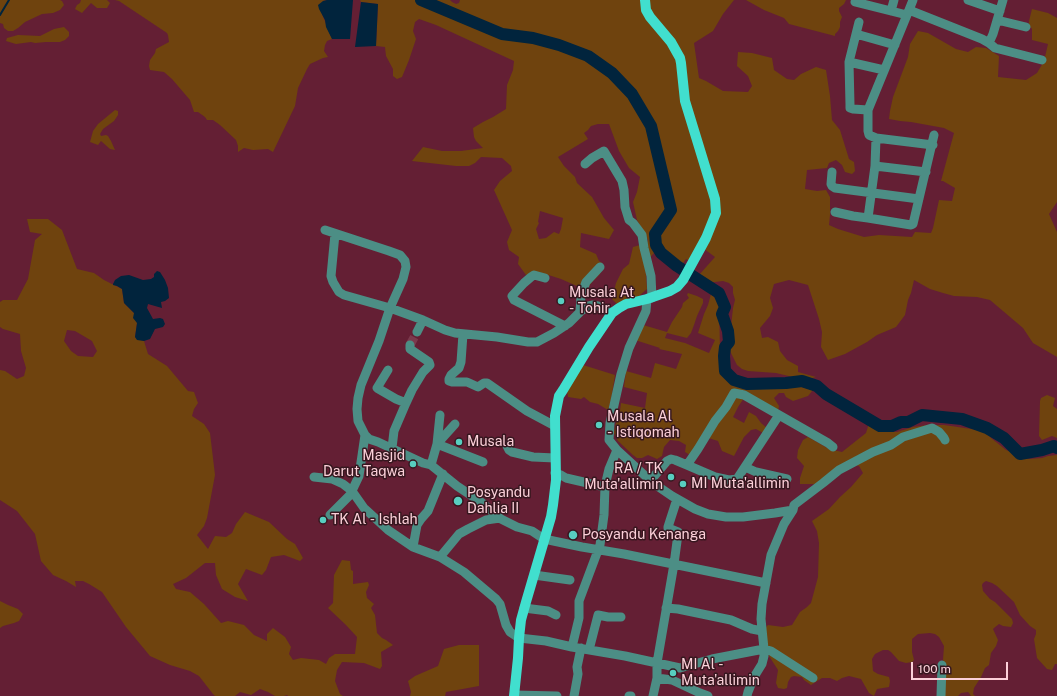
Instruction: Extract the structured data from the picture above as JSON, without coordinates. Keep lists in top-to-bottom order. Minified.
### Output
{"places":["Musala At - Tohir","Musala Al - Istiqomah","Musala","Masjid Darut Taqwa","RA / TK Muta'allimin","MI Muta'allimin","Posyandu Dahlia II","TK Al - Ishlah","Posyandu Kenanga","MI Al - Muta'allimin"],"scale_bar":"100 m"}
